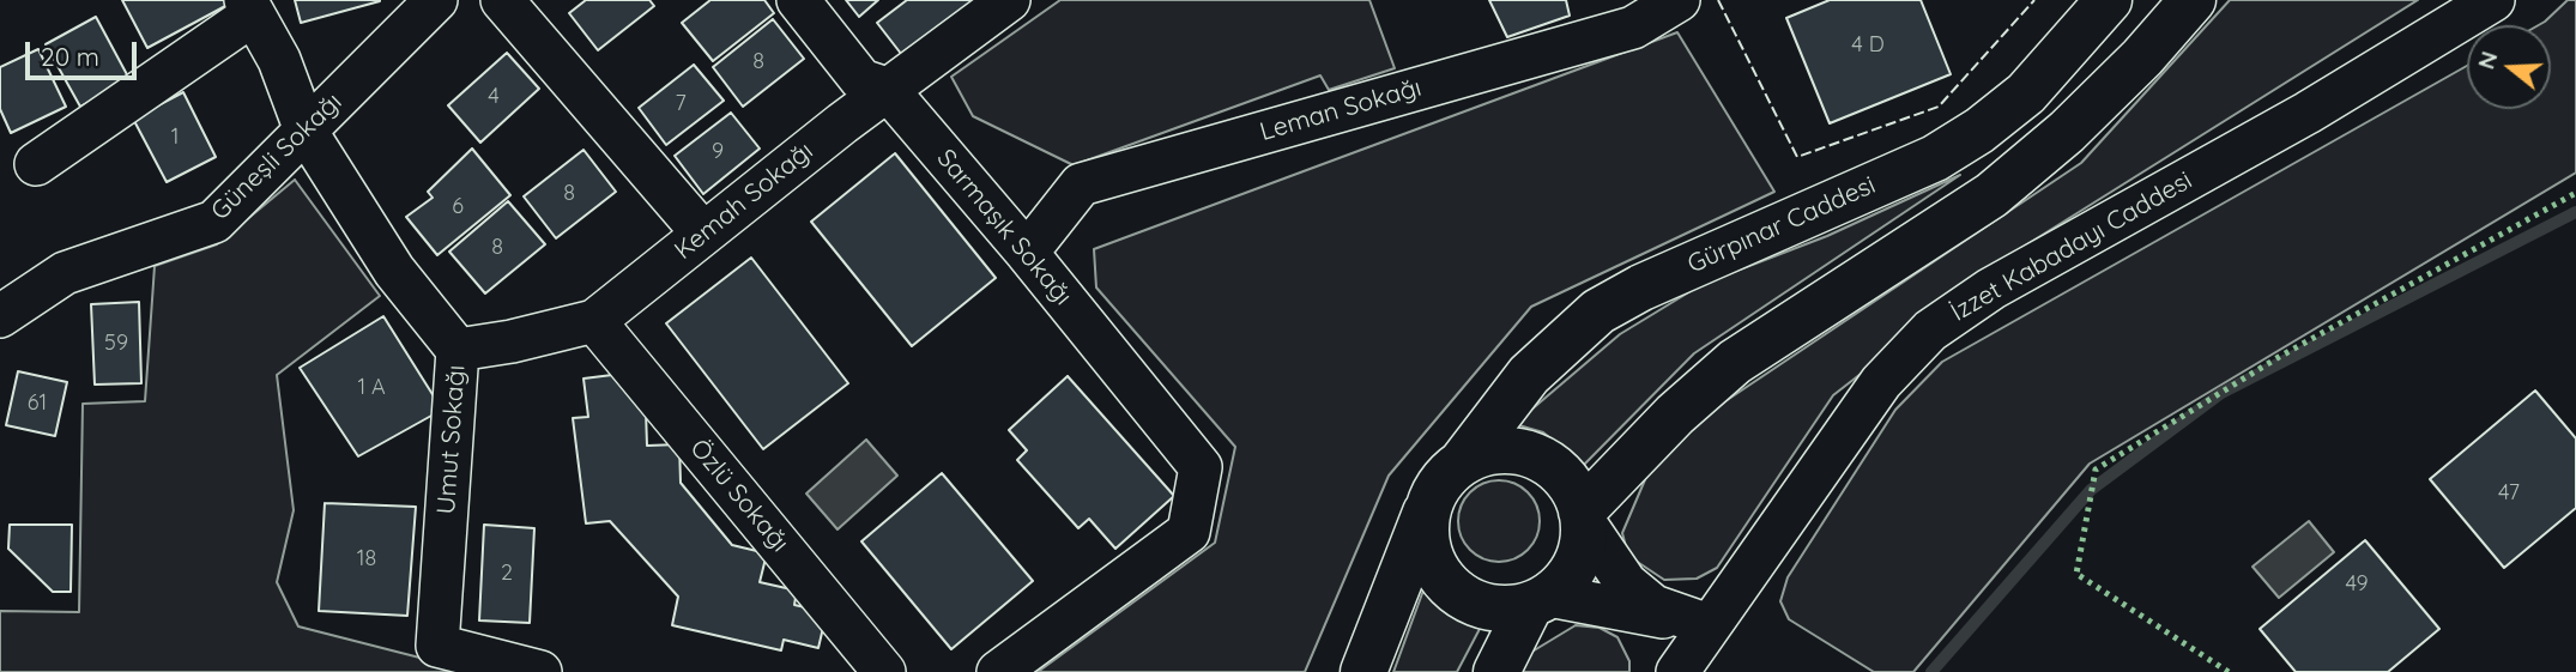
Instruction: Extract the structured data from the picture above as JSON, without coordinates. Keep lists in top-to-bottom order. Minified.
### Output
{"streets":{"main road":["Gürpınar Caddesi"],"street":["Leman Sokağı","Güneşli Sokağı","Kemah Sokağı","Sarmaşık Sokağı","İzzet Kabadayı Caddesi","Umut Sokağı","Özlü Sokağı"]},"crossings":[["Leman Sokağı","Sarmaşık Sokağı"],["Güneşli Sokağı","Umut Sokağı"],["Kemah Sokağı","Sarmaşık Sokağı"],["Kemah Sokağı","Umut Sokağı"],["Kemah Sokağı","Özlü Sokağı"]],"house_numbers":["4 D","8","4","7","1","9","8","6","8","59","1 A","61","47","18","2","49"],"scale_bar":"20 m","north":"left"}
